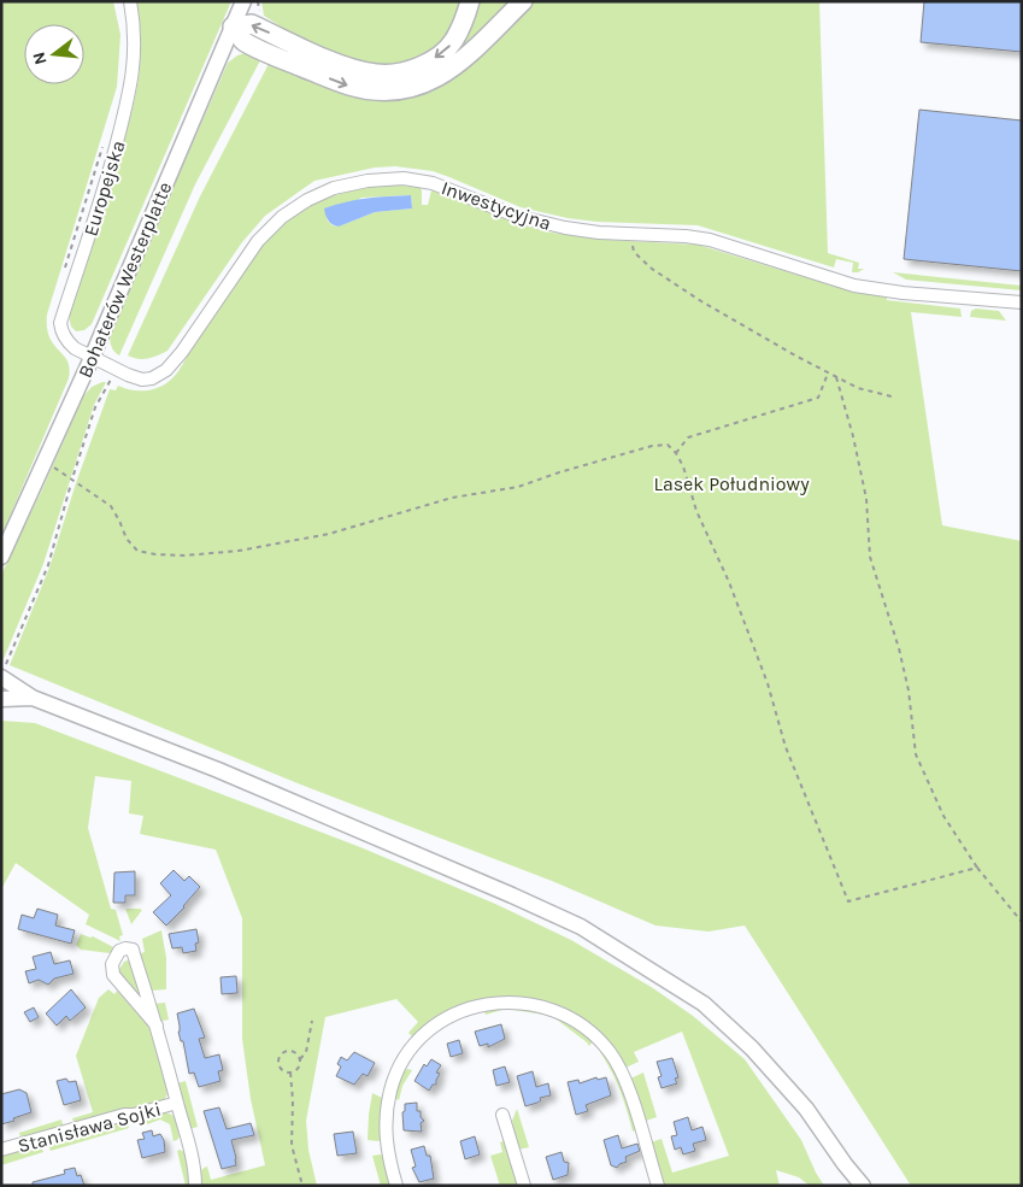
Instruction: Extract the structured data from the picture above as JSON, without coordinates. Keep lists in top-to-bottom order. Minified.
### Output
{"streets":{"main road":["Bohaterów Westerplatte"],"street":["Europejska","Inwestycyjna","Stanisława Sojki"]},"crossings":[["Europejska","Inwestycyjna"],["Europejska","Bohaterów Westerplatte"],["Inwestycyjna","Bohaterów Westerplatte"]],"parks":["Lasek Południowy"],"north":"left"}
